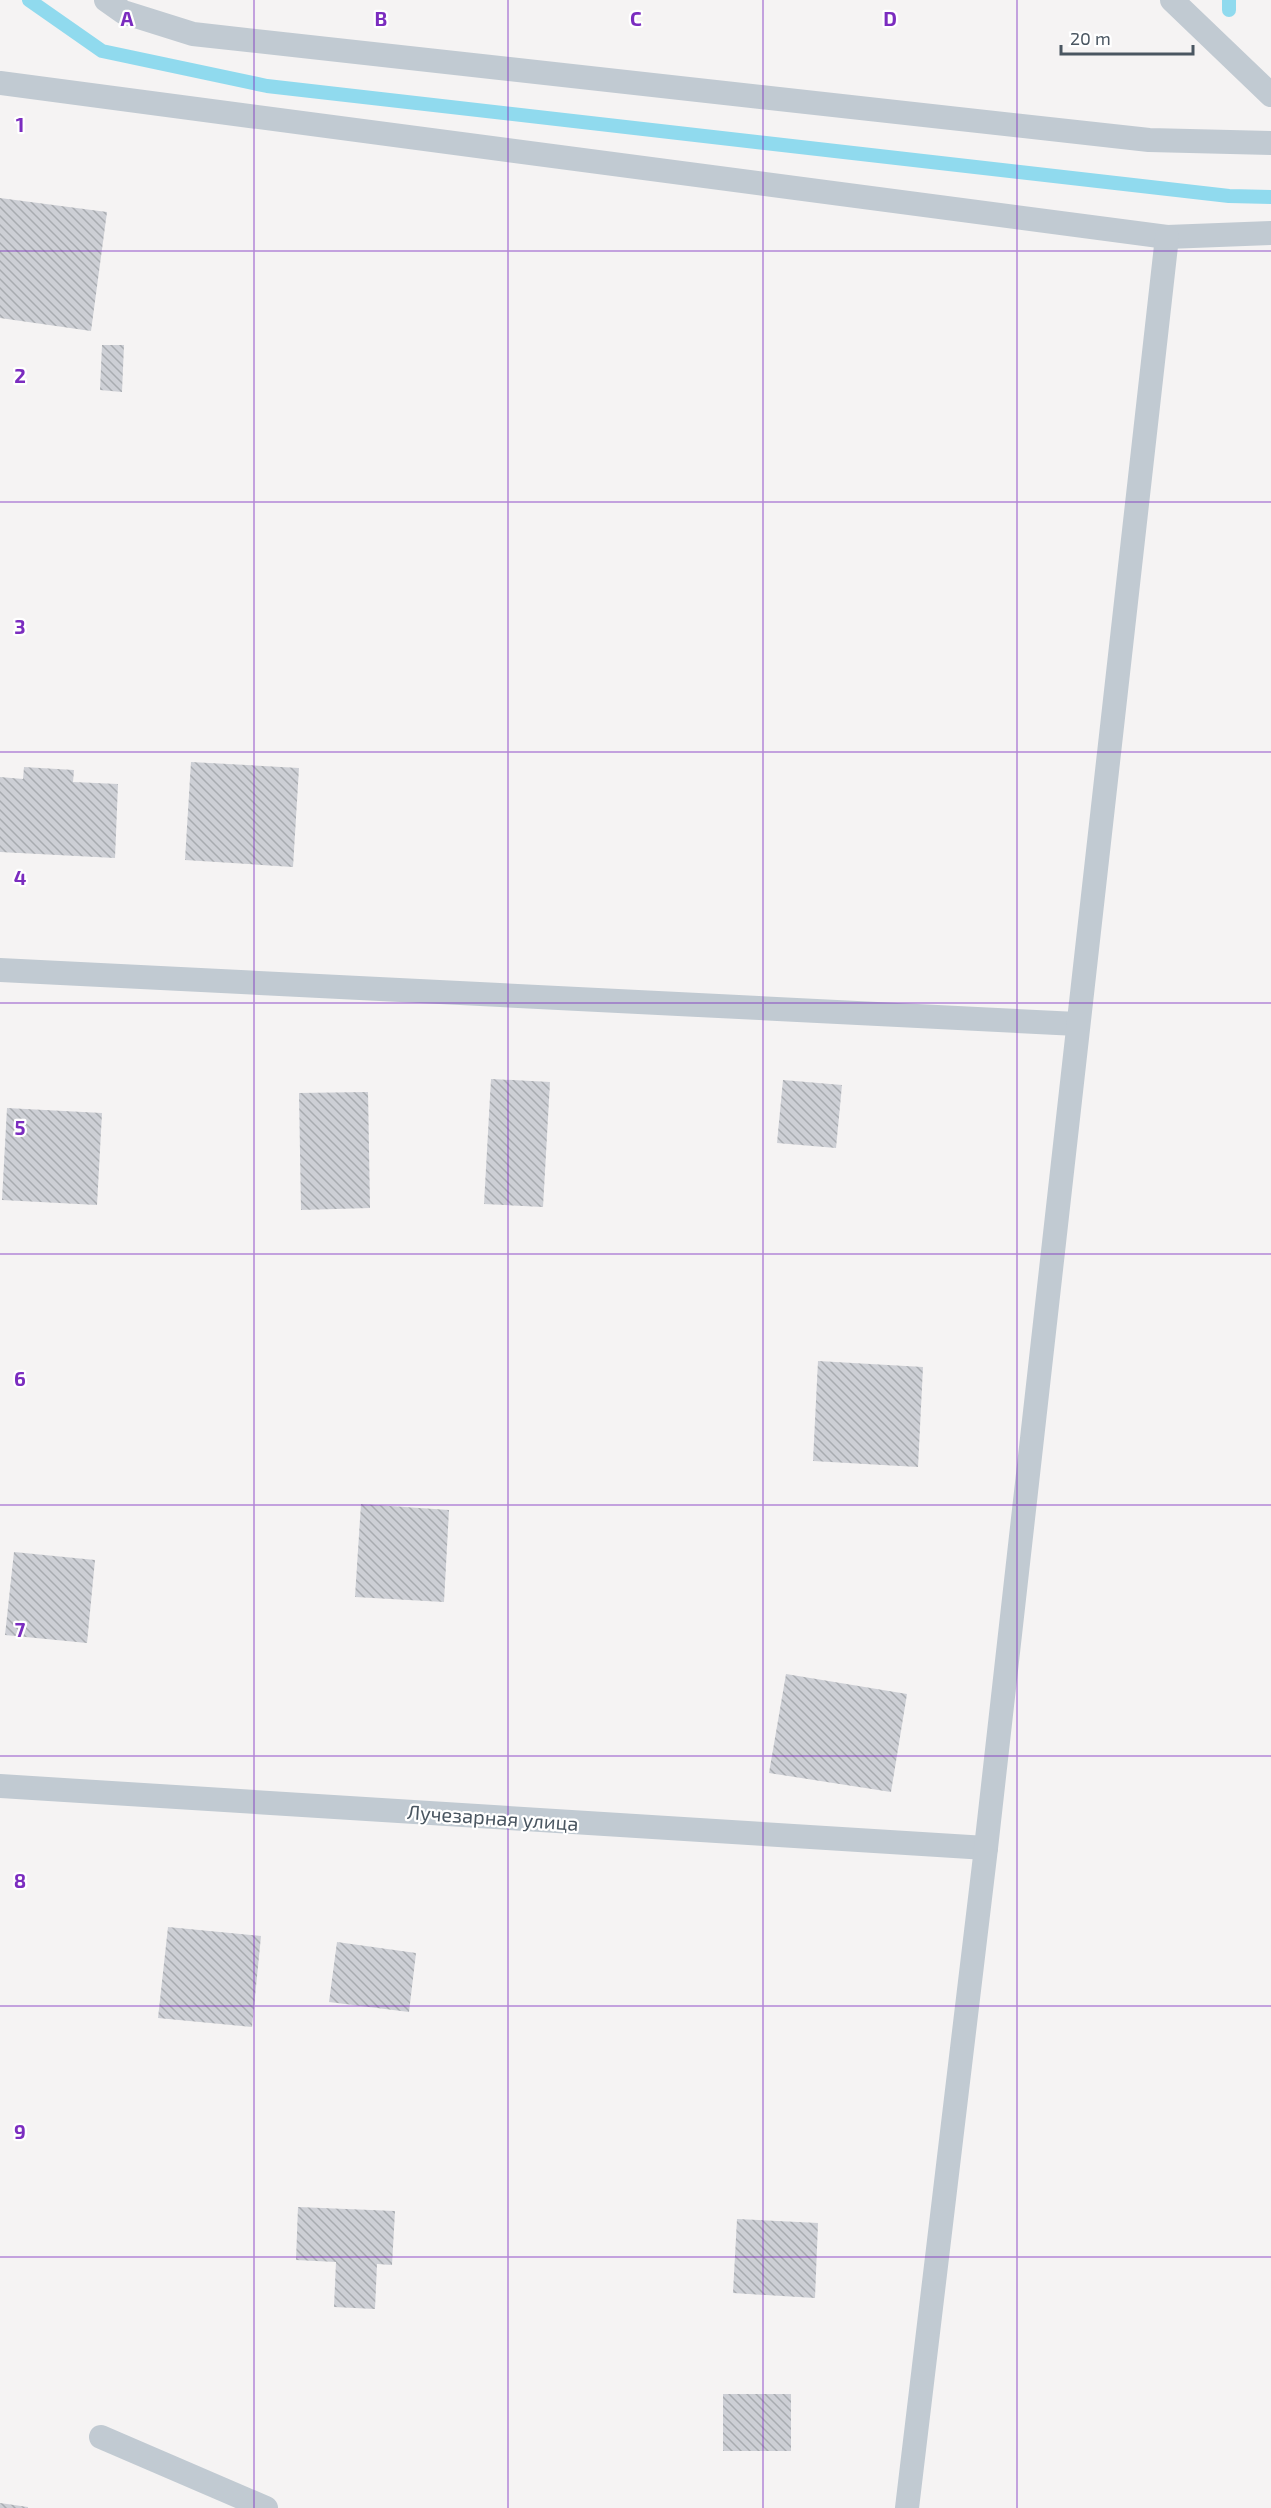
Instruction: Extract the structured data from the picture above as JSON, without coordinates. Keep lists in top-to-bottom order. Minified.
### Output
{"streets":{"lane":["Лучезарная улица"]},"scale_bar":"20 m","grid":{"columns":["A","B","C","D"],"rows":["1","2","3","4","5","6","7","8","9"]}}
